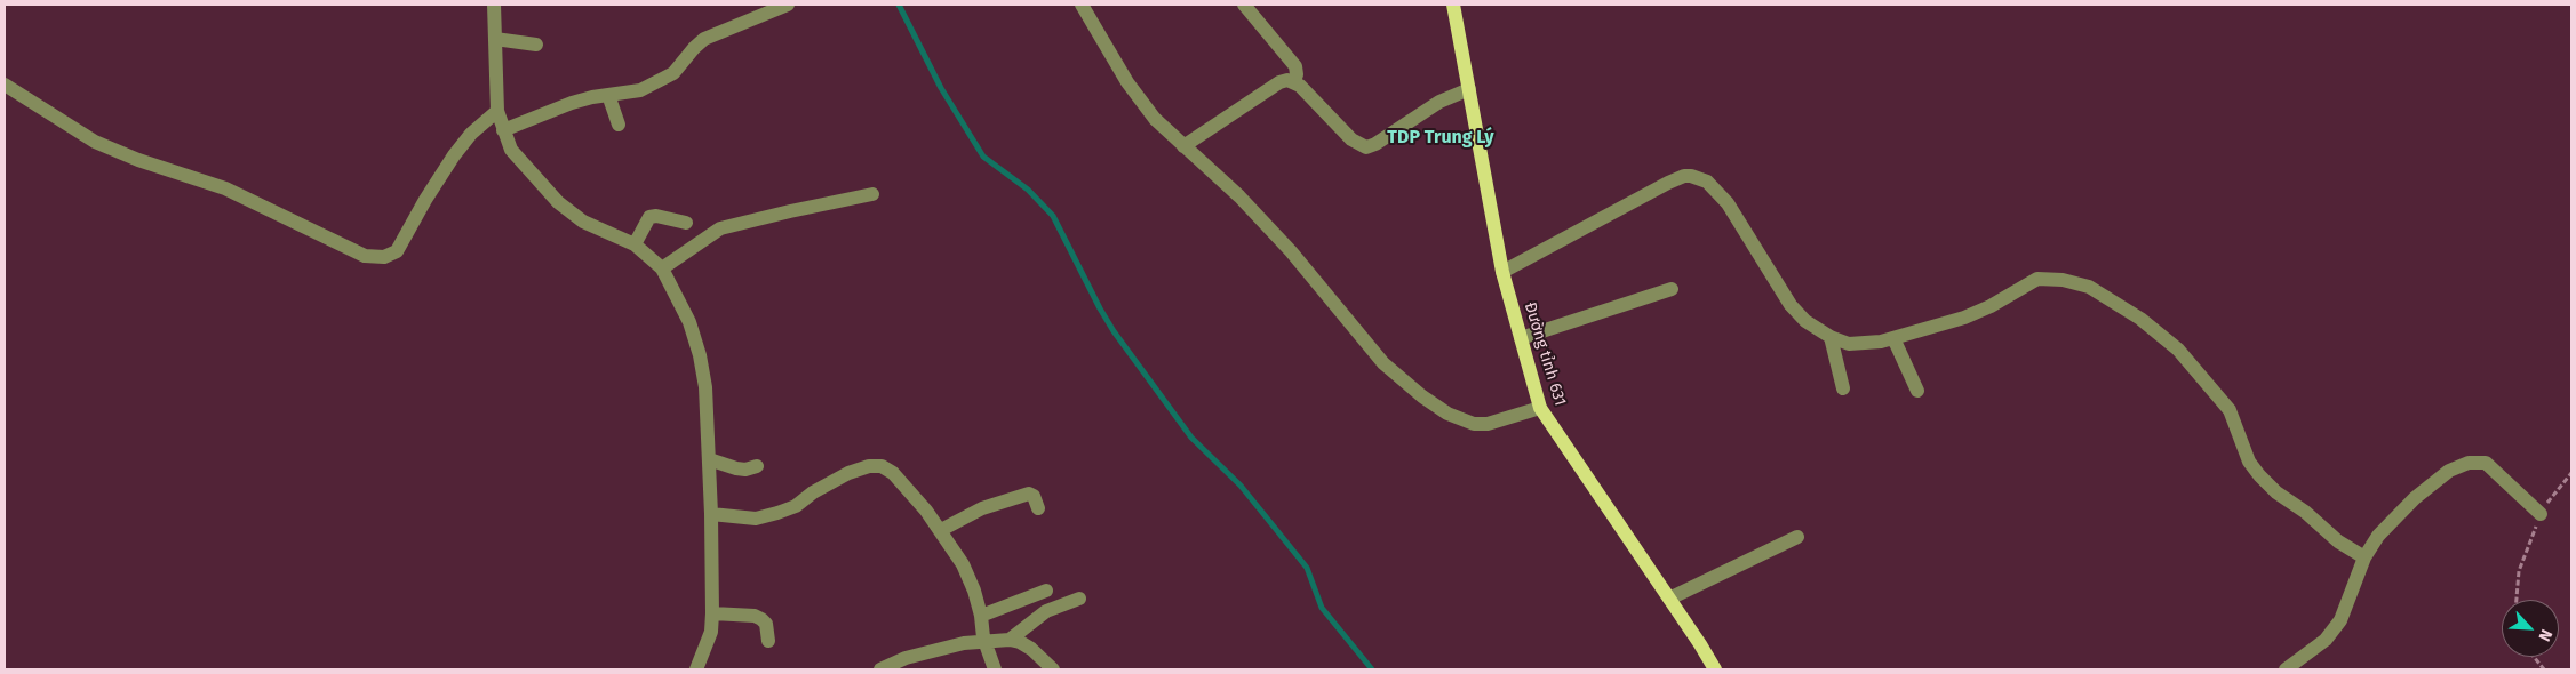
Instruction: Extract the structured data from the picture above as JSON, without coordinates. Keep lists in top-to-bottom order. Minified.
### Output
{"streets":{"main road":["Đường tỉnh 631"]},"districts":["TDP Trung Lý"],"north":"bottom right"}
